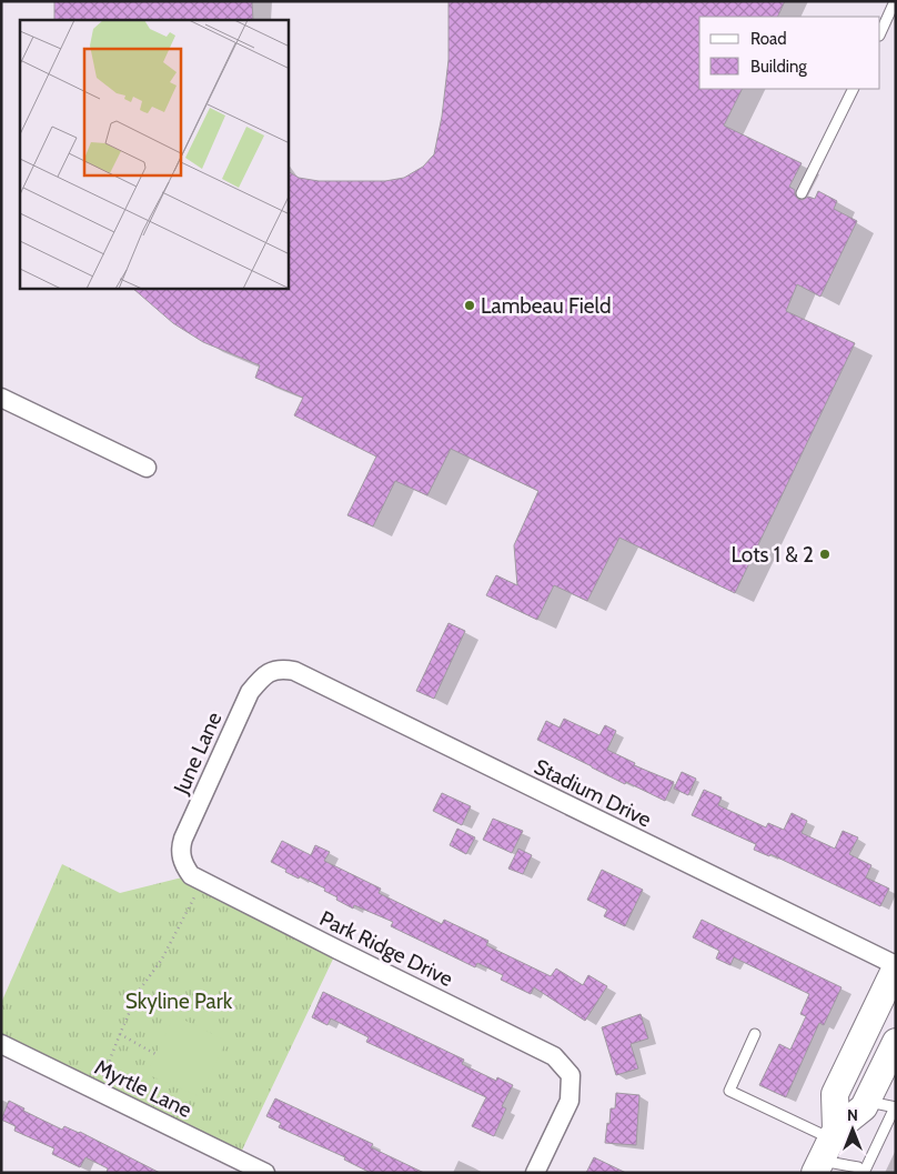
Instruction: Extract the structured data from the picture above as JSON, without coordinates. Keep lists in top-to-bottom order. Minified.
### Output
{"streets":{"street":["June Lane","Stadium Drive","Park Ridge Drive","Myrtle Lane"]},"crossings":[["June Lane","Stadium Drive"],["June Lane","Park Ridge Drive"]],"parks":["Skyline Park"],"places":["Lambeau Field","Lots 1 & 2"],"legend":["Road","Building"],"north":"top"}
